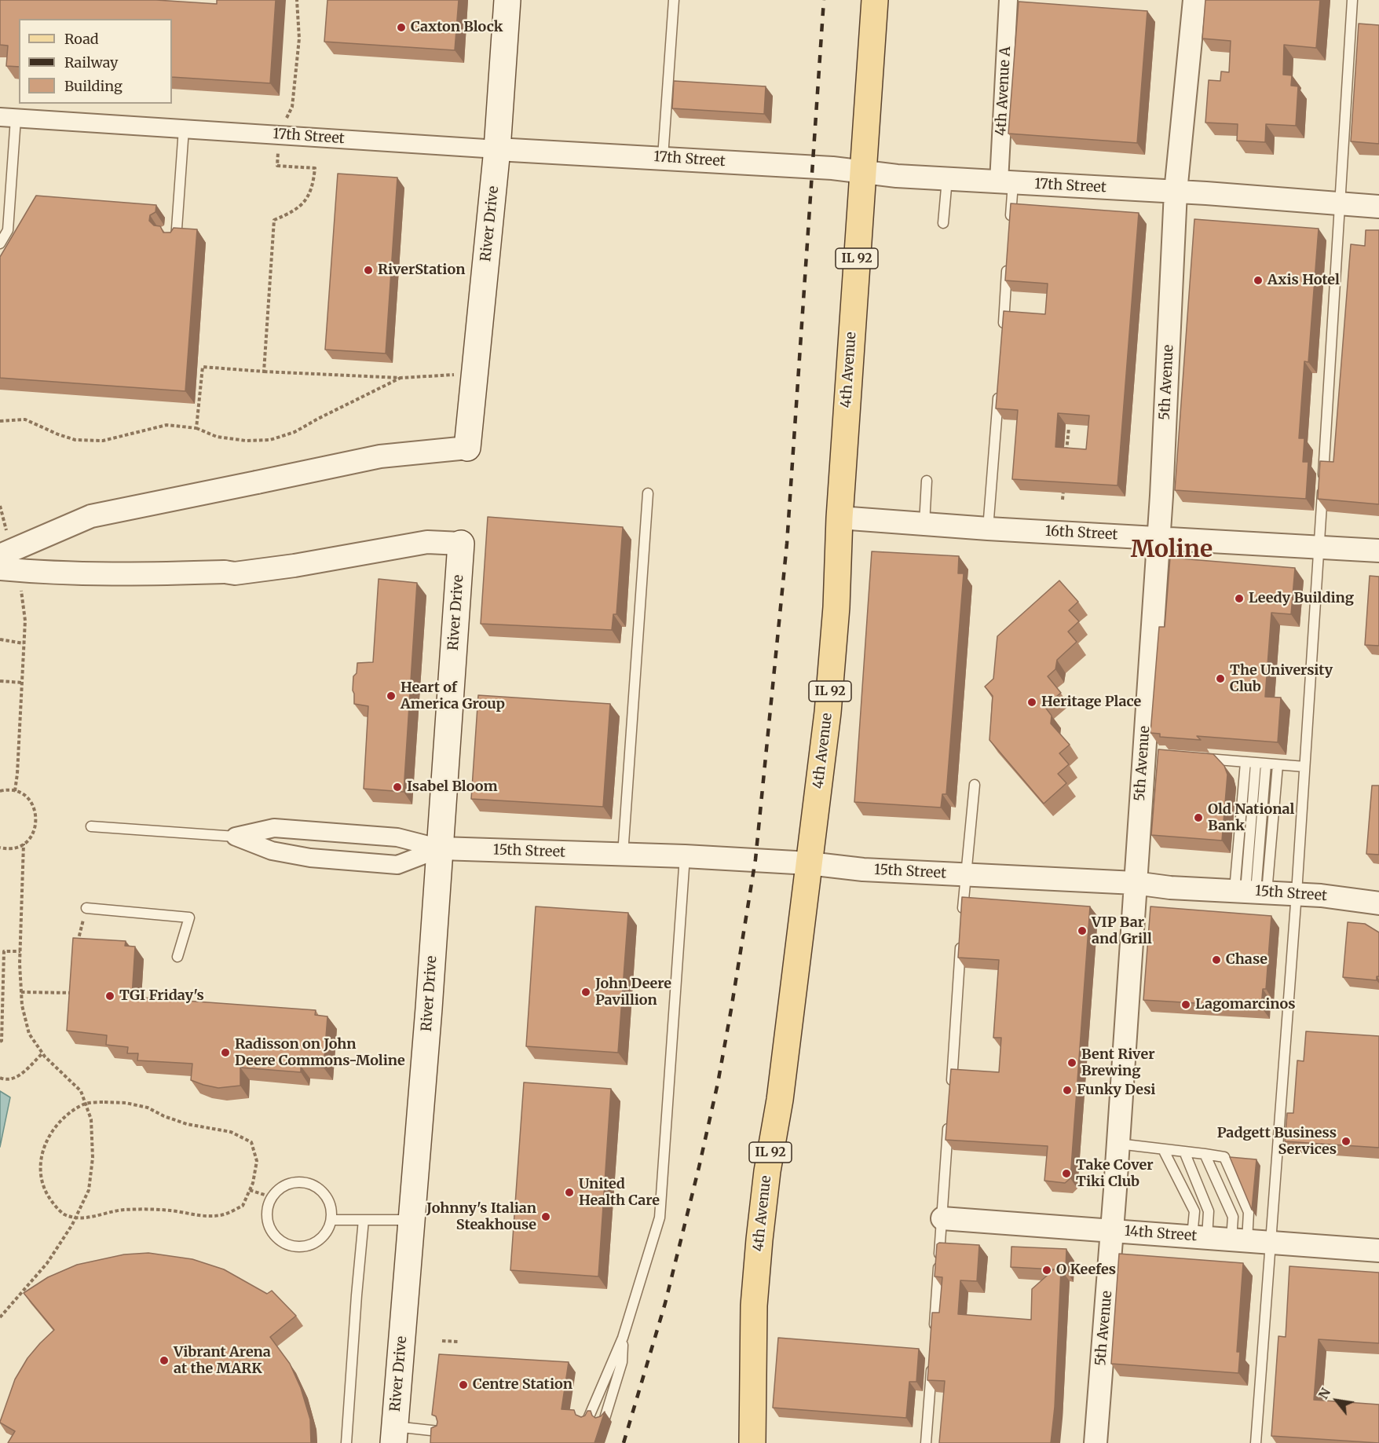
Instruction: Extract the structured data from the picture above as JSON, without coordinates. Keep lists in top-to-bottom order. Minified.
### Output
{"streets":{"main road":["River Drive","IL 92","4th Avenue"],"street":["4th Avenue A","17th Street","5th Avenue","16th Street","15th Street","14th Street"]},"crossings":[["4th Avenue A","17th Street"],["17th Street","River Drive"],["17th Street","4th Avenue"],["17th Street","5th Avenue"],["River Drive","15th Street"],["4th Avenue","16th Street"],["4th Avenue","15th Street"],["5th Avenue","16th Street"],["5th Avenue","15th Street"],["5th Avenue","14th Street"]],"districts":["Moline"],"places":["Caxton Block","RiverStation","Axis Hotel","Leedy Building","The University Club","Heart of America Group","Heritage Place","Isabel Bloom","Old National Bank","VIP Bar and Grill","Chase","John Deere Pavillion","TGI Friday's","Lagomarcinos","Radisson on John Deere Commons-Moline","Bent River Brewing","Funky Desi","Padgett Business Services","Take Cover Tiki Club","United Health Care","Johnny's Italian Steakhouse","O Keefes","Vibrant Arena at the MARK","Centre Station"],"legend":["Road","Railway","Building"],"north":"top left"}
